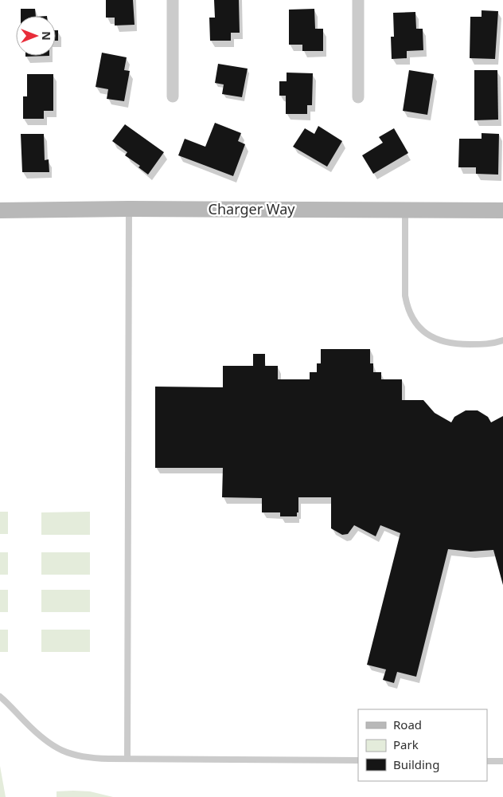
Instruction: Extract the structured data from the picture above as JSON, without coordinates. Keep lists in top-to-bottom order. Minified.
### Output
{"streets":{"street":["Charger Way"]},"legend":["Road","Park","Building"],"north":"right"}
